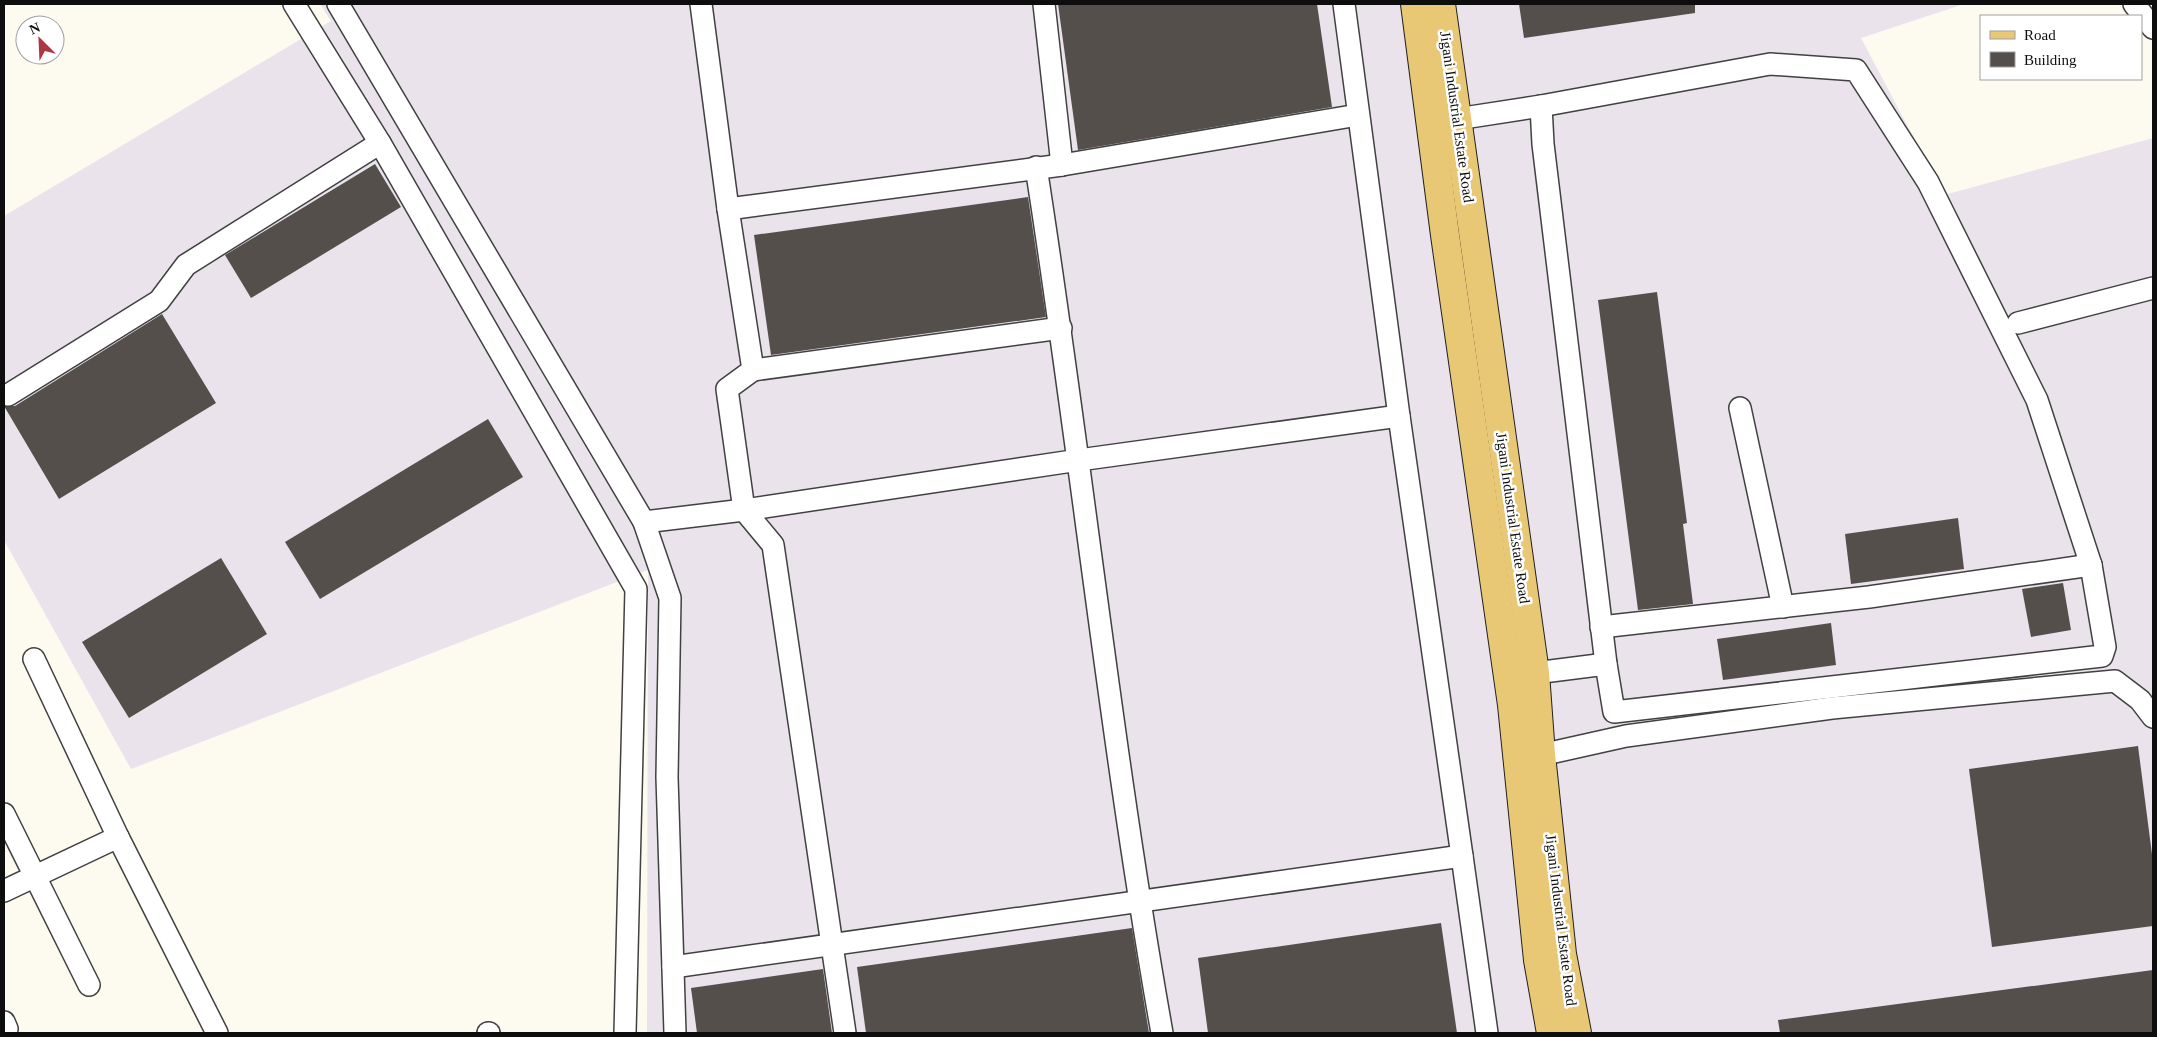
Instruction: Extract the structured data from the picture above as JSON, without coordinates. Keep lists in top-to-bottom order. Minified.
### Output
{"streets":{"main road":["Jigani Industrial Estate Road"]},"legend":["Road","Building"],"north":"top left"}
